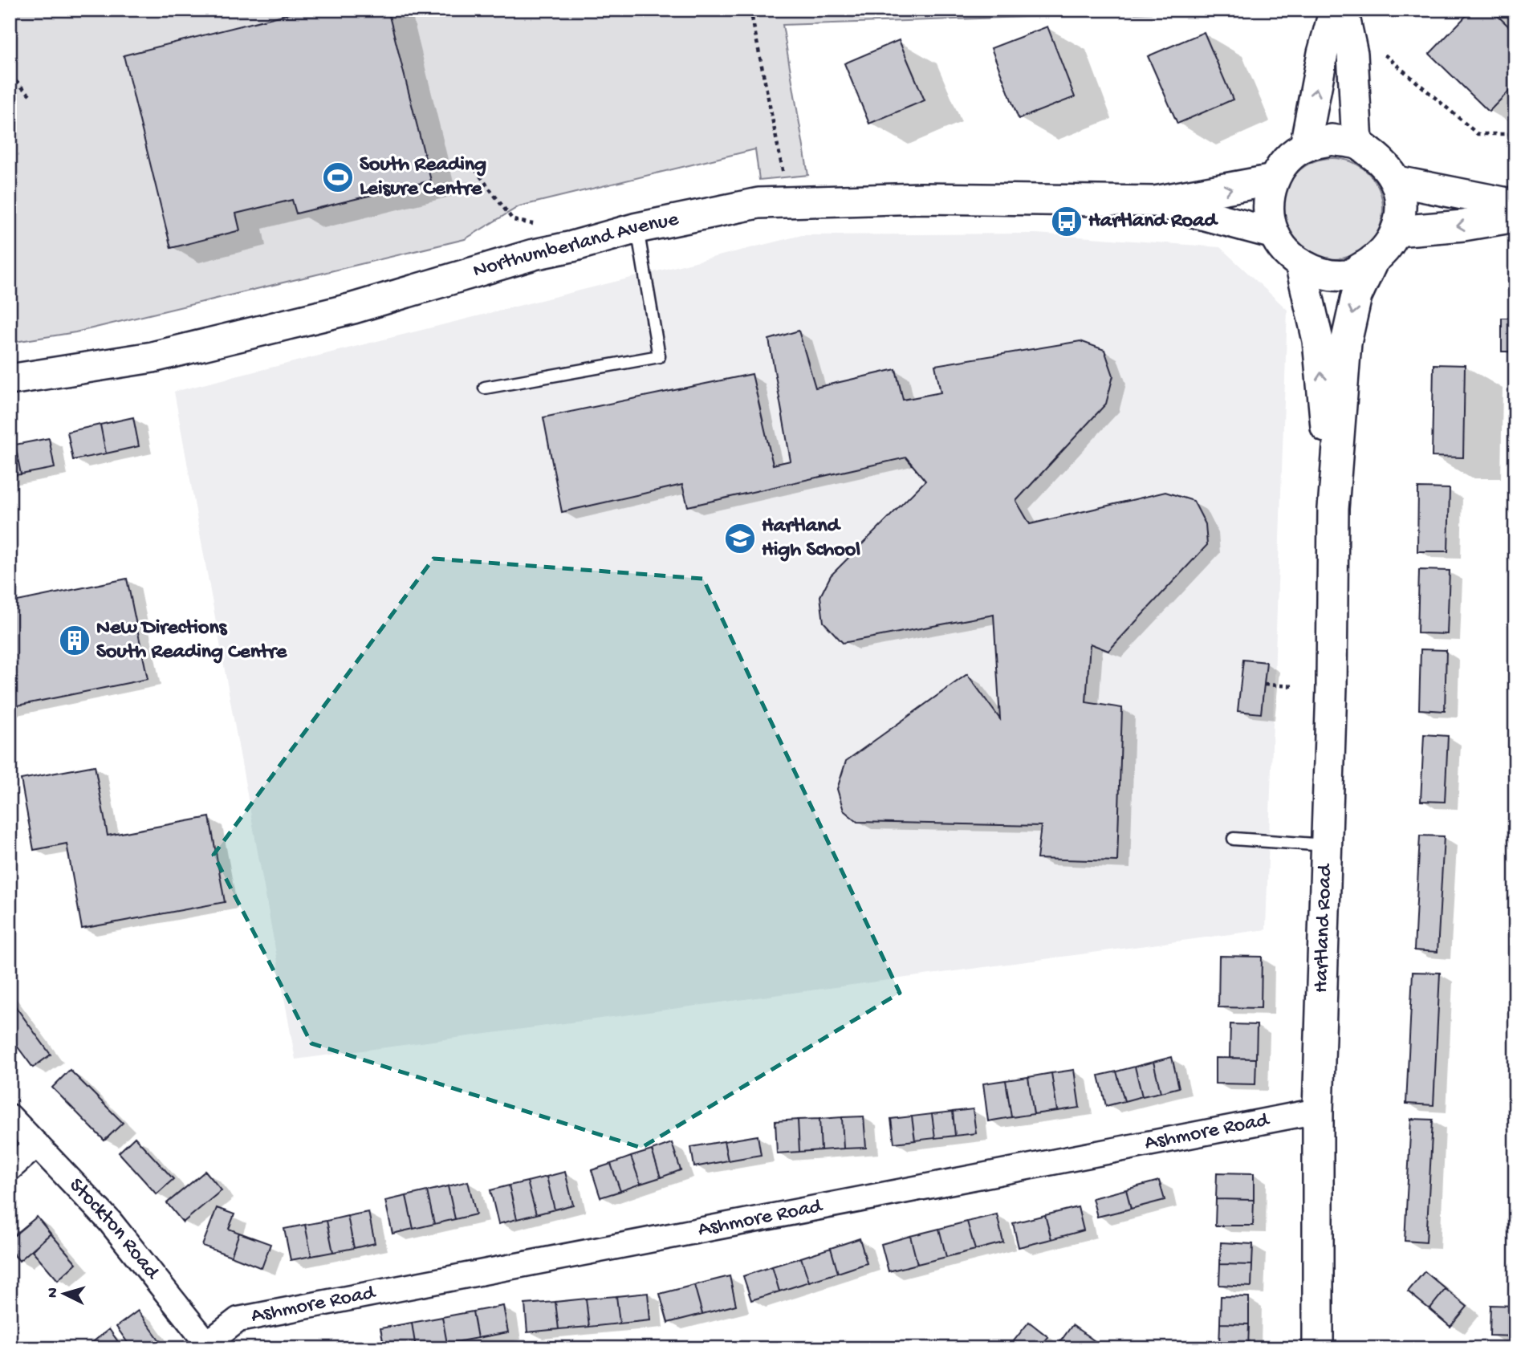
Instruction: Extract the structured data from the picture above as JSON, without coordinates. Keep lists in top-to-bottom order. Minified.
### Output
{"streets":{"street":["Northumberland Avenue","Hartland Road","Ashmore Road","Stockton Road"]},"crossings":[["Northumberland Avenue","Hartland Road"],["Hartland Road","Ashmore Road"],["Ashmore Road","Stockton Road"]],"places":{"sports":["South Reading Leisure Centre"],"bus stop":["Hartland Road"],"school or university":["Hartland High School"],"building":["New Directions South Reading Centre"]},"north":"left"}
